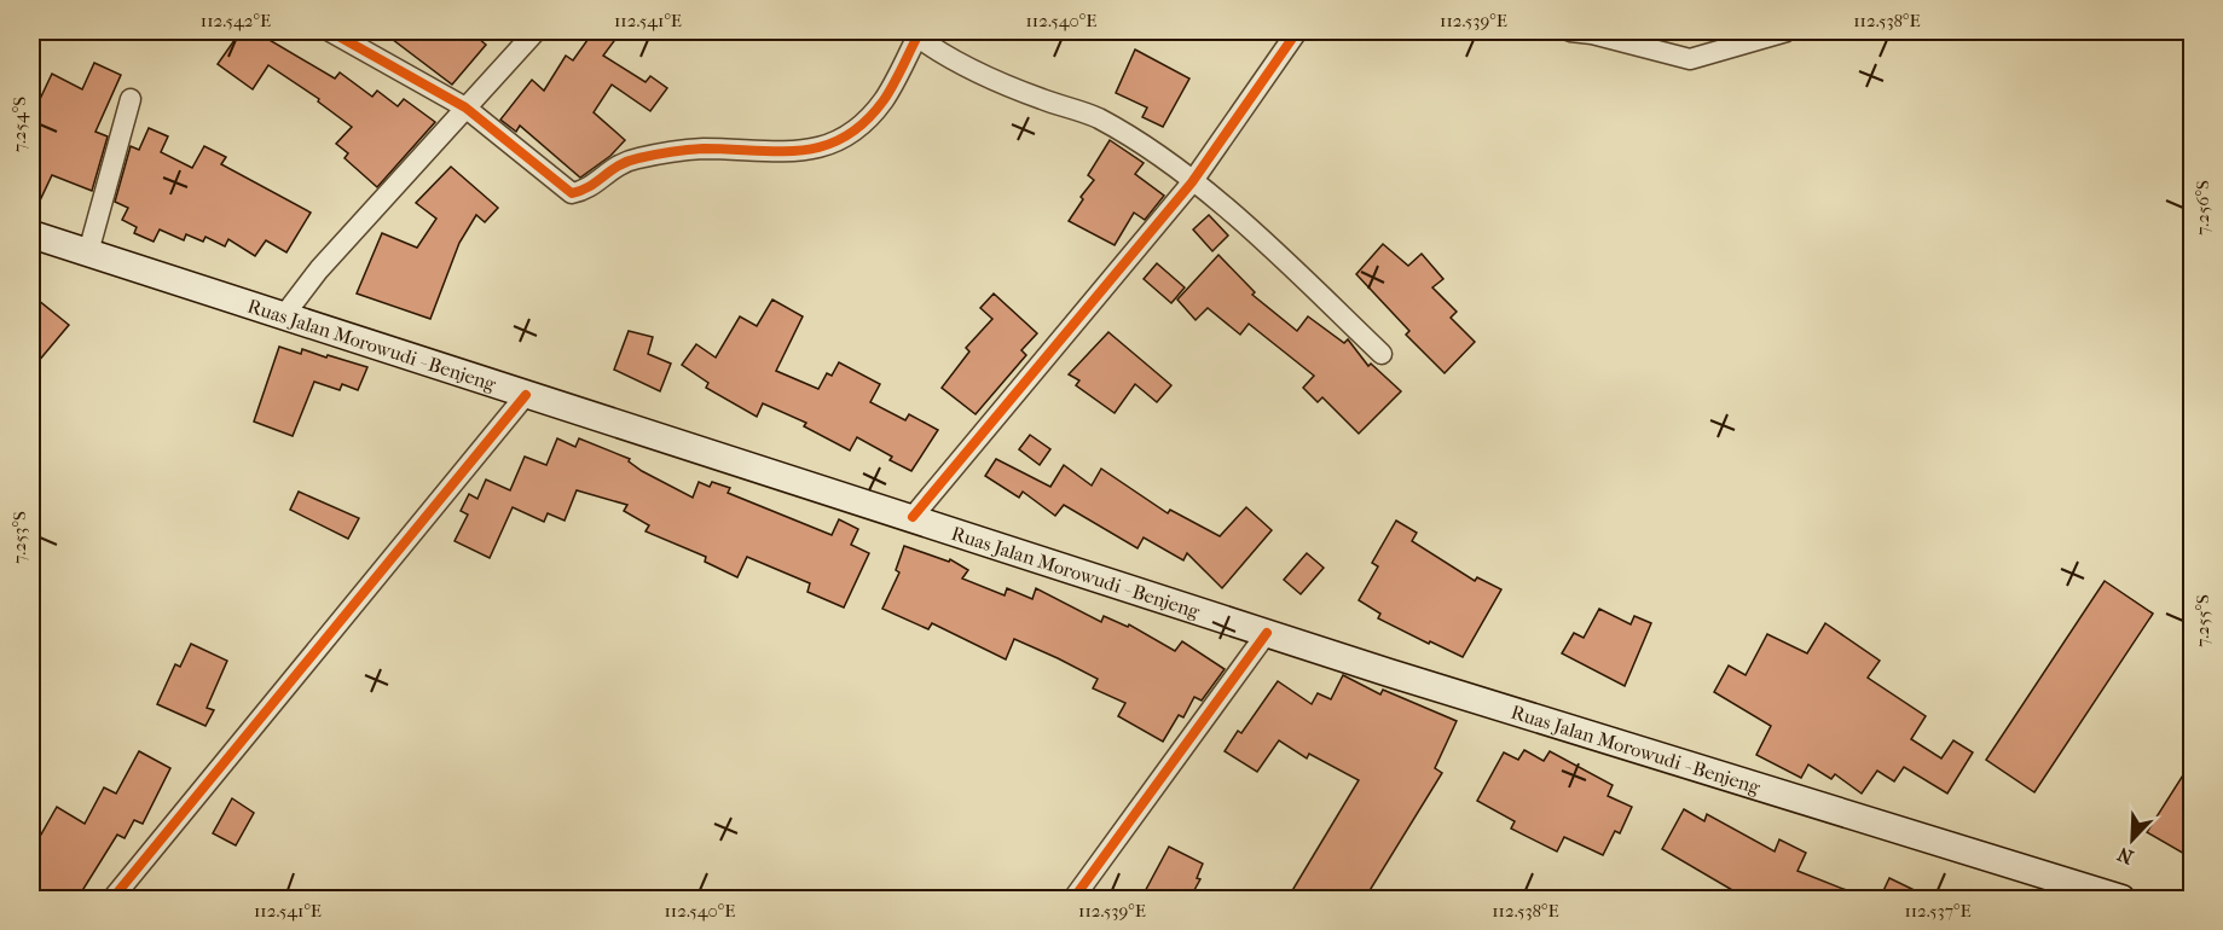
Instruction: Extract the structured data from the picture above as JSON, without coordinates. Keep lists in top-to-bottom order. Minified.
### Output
{"streets":{"main road":["Ruas Jalan Morowudi - Benjeng"]},"north":"bottom left","coordinates":["112.542°E","112.541°E","112.540°E","112.539°E","112.538°E","7.254°S","7.256°S","7.253°S","7.255°S","112.537°E"]}
